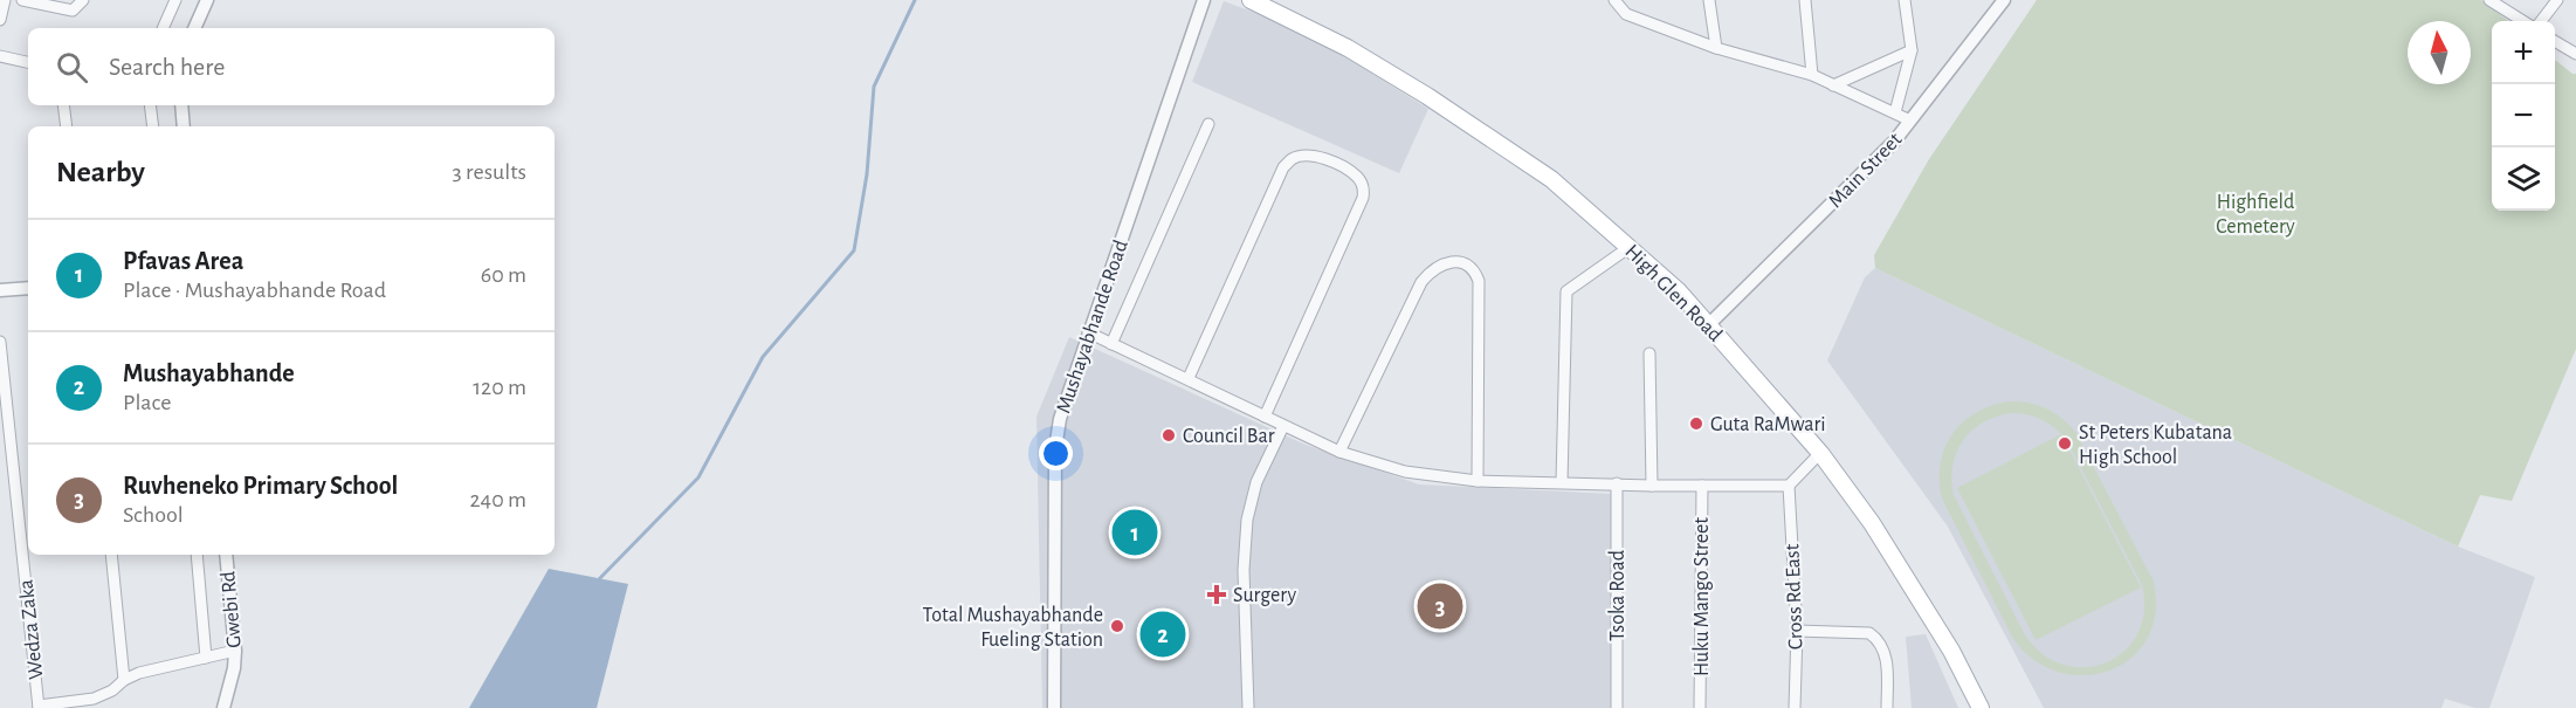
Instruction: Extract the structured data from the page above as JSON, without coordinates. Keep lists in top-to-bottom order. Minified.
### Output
{"streets":{"main road":["High Glen Road"],"street":["Main Street","Mushayabhande Road","Tsoka Road","Huku Mango Street","Cross Rd East","Gwebi Rd","Wedza Zaka"]},"crossings":[["Main Street","High Glen Road"]],"parks":["Highfield Cemetery"],"places":{"other":["Guta RaMwari","Council Bar","St Peters Kubatana High School","Total Mushayabhande Fueling Station"],"health":["Surgery"]},"north":"top","page":{"map_buttons":["+","−"],"search":"Search here","heading":["Nearby","3 results"],"list":[{"mark":"1","name":"Pfavas Area","note":"Place · Mushayabhande Road","value":"60 m"},{"mark":"2","name":"Mushayabhande","note":"Place","value":"120 m"},{"mark":"3","name":"Ruvheneko Primary School","note":"School","value":"240 m"}],"pins":["1","3","2"]}}
